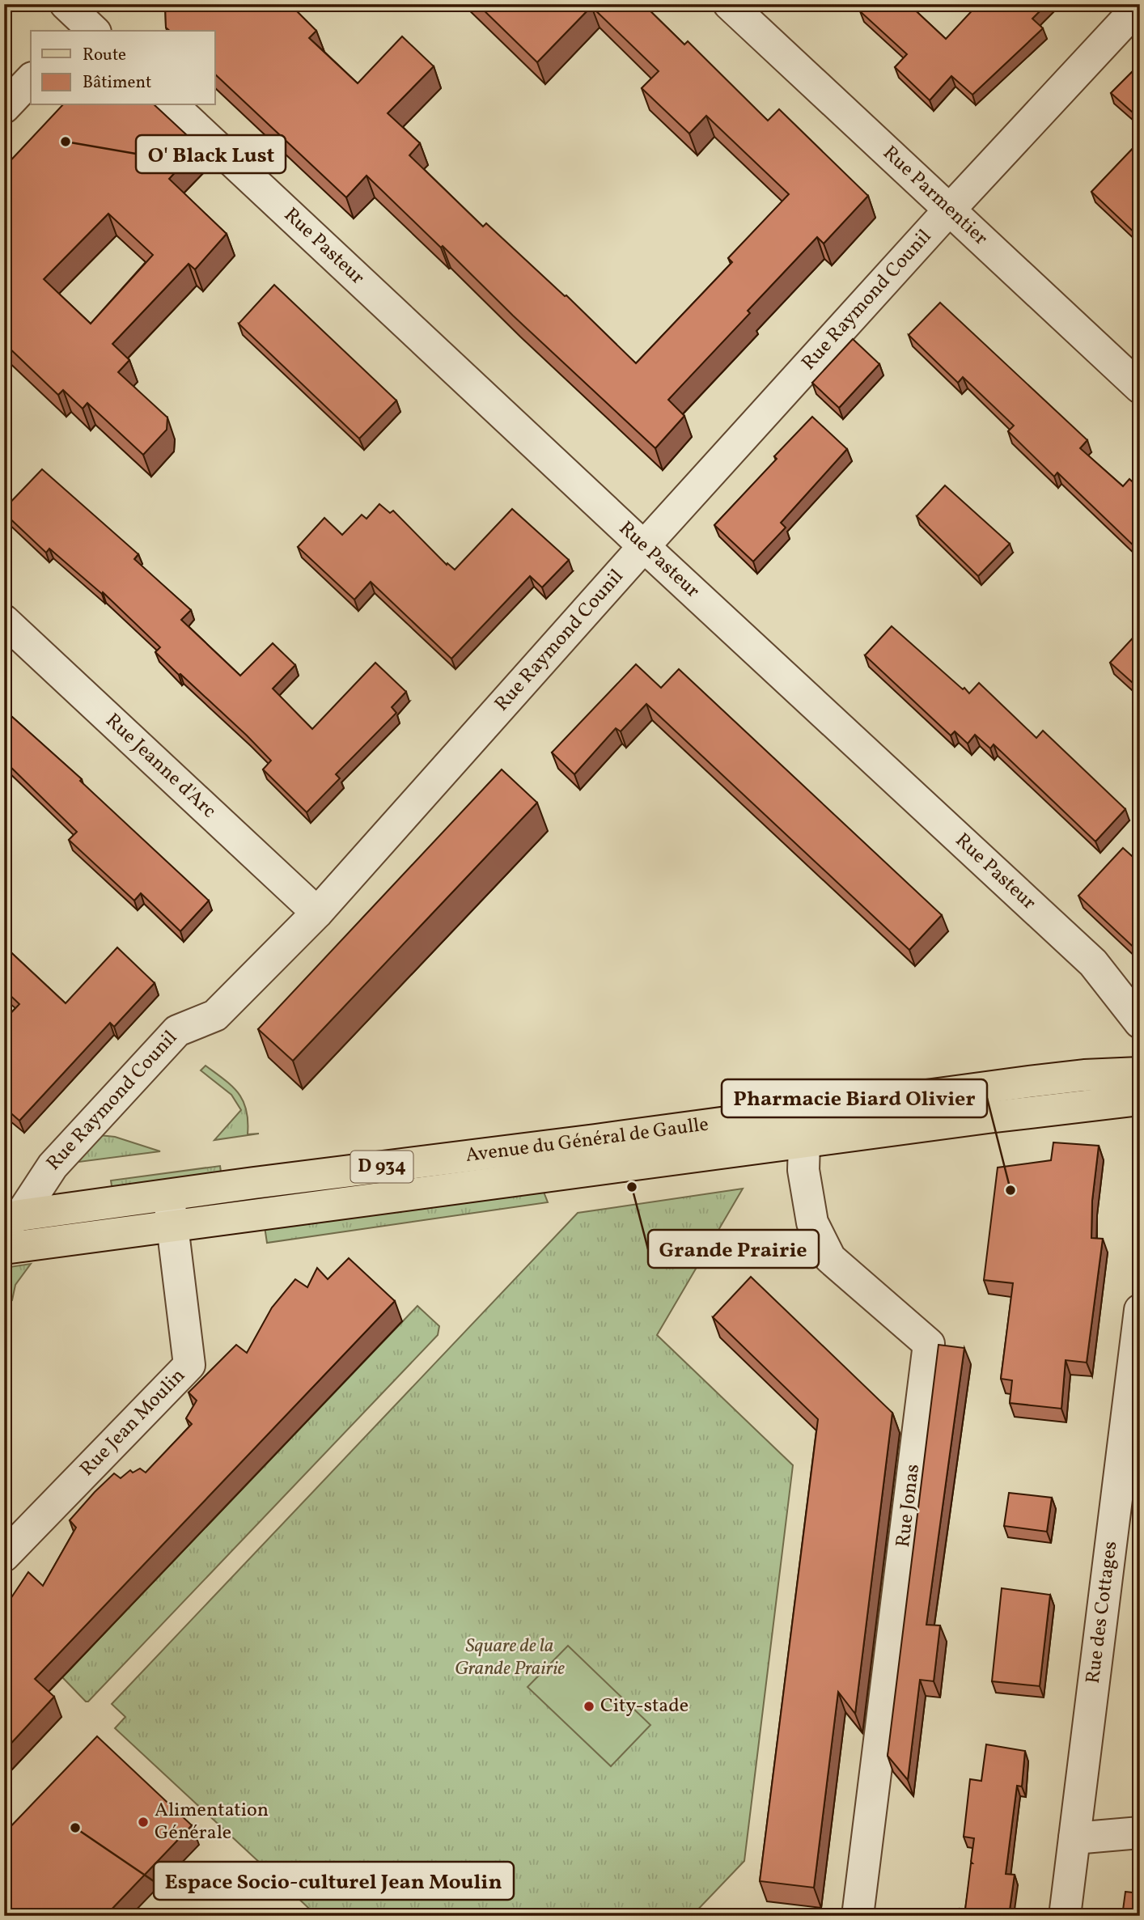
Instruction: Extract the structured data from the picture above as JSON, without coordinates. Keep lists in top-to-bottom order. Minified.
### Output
{"streets":{"main road":["Avenue du Général de Gaulle","D 934"],"street":["Rue Parmentier","Rue Pasteur","Rue Raymond Counil","Rue Jeanne d'Arc","Rue Jean Moulin","Rue Jonas","Rue des Cottages"]},"crossings":[["Rue Parmentier","Rue Raymond Counil"],["Rue Pasteur","Rue Raymond Counil"],["Rue Raymond Counil","Rue Jeanne d'Arc"],["Rue Raymond Counil","Avenue du Général de Gaulle"],["Avenue du Général de Gaulle","Rue Jean Moulin"],["Avenue du Général de Gaulle","Rue Jonas"]],"parks":["Square de la Grande Prairie"],"places":["O' Black Lust","Grande Prairie","Pharmacie Biard Olivier","City-stade","Alimentation Générale","Espace Socio-culturel Jean Moulin"],"legend":["Route","Bâtiment"]}
